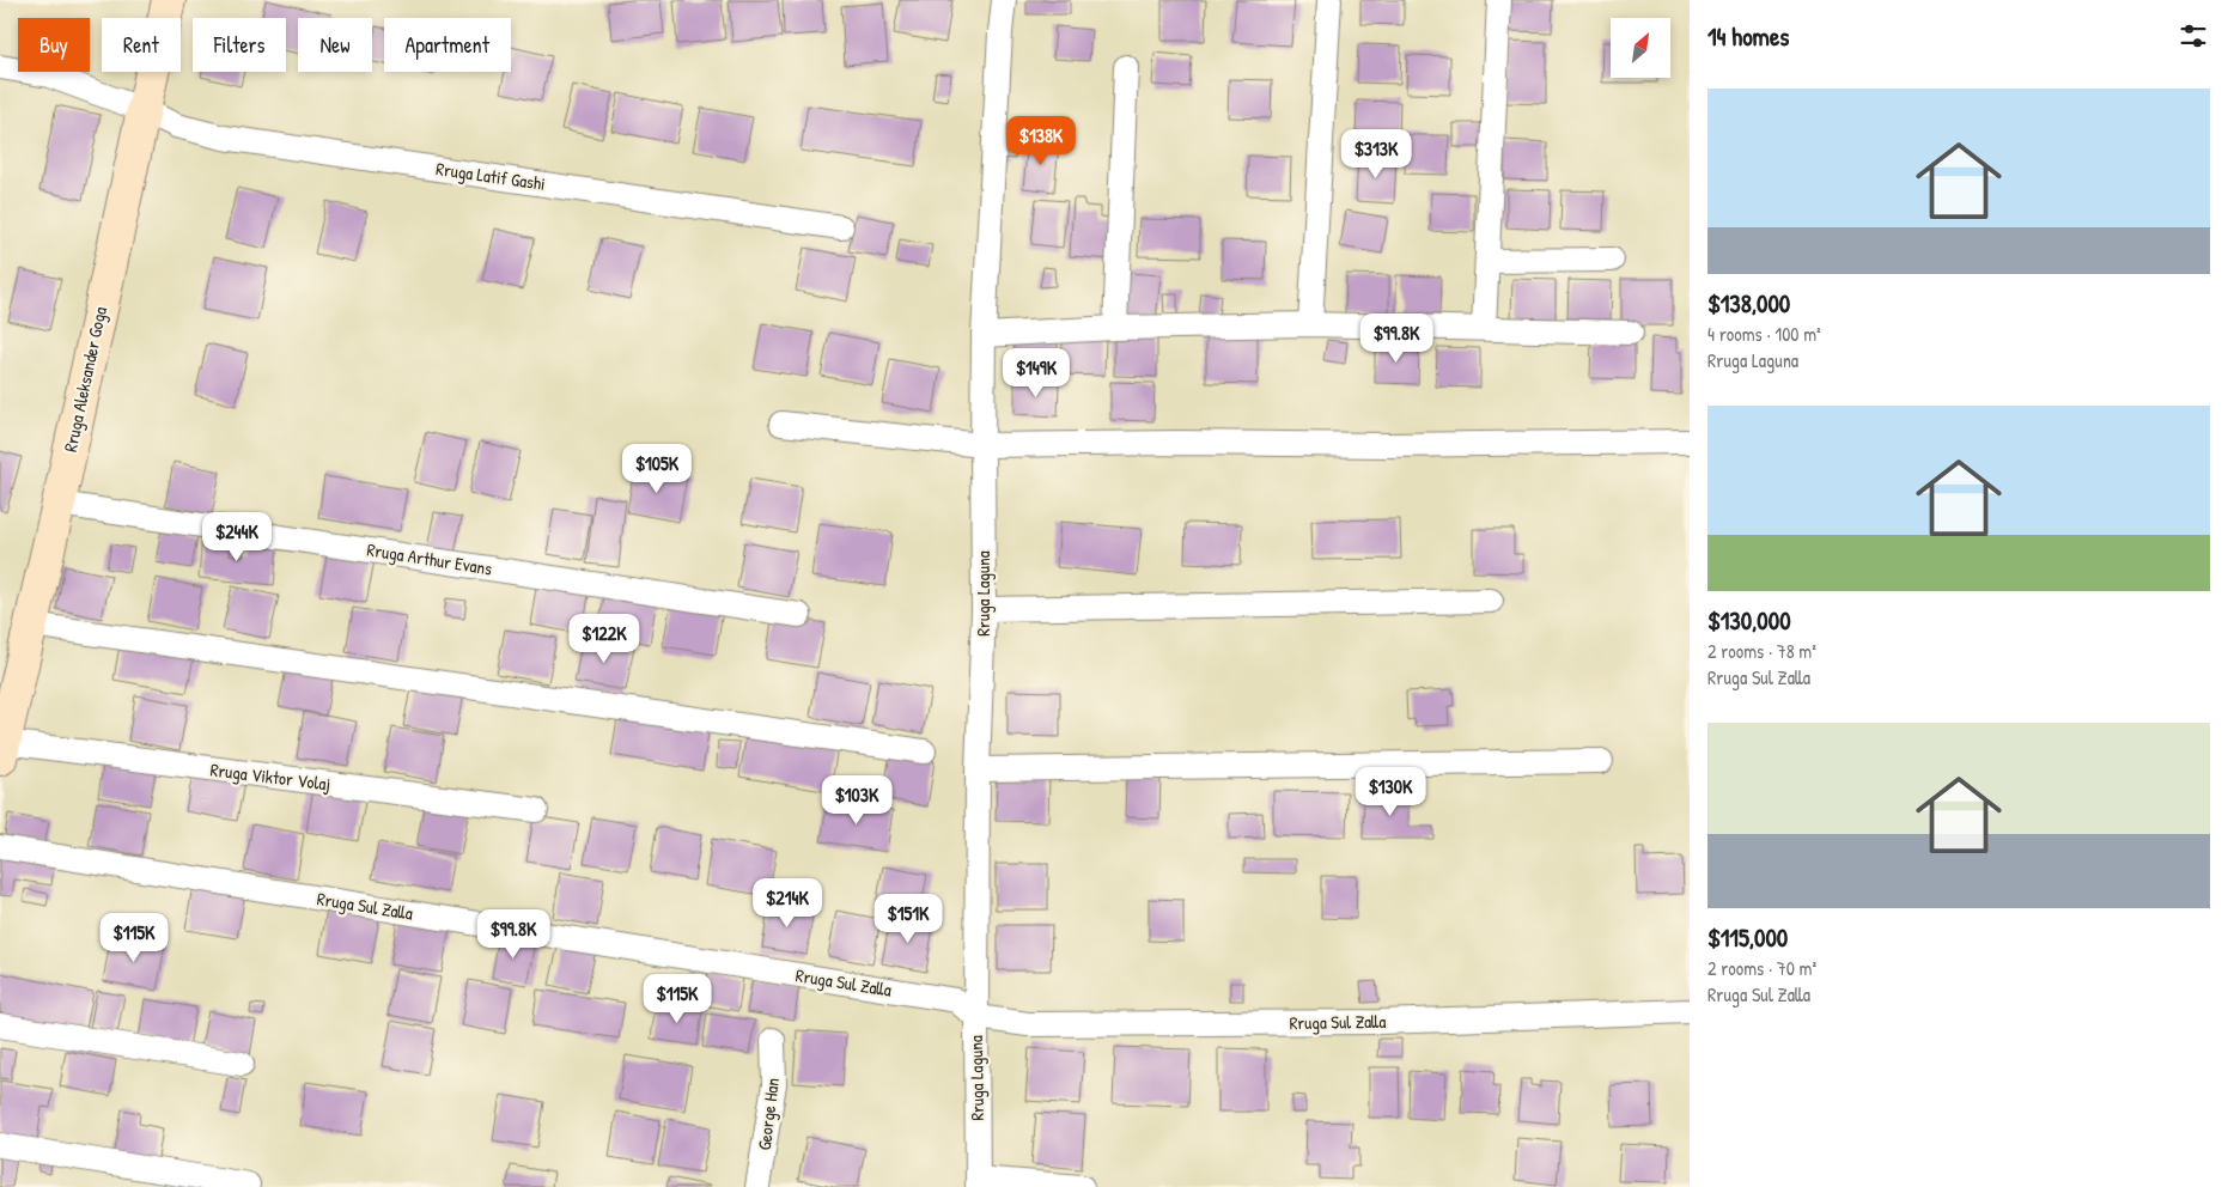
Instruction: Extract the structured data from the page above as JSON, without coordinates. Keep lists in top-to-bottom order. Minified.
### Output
{"streets":{"main road":["Rruga Aleksander Goga"],"street":["Rruga Latif Gashi","Rruga Arthur Evans","Rruga Laguna","Rruga Viktor Volaj","Rruga Sul Zalla","George Han"]},"crossings":[["Rruga Latif Gashi","Rruga Aleksander Goga"],["Rruga Aleksander Goga","Rruga Arthur Evans"],["Rruga Aleksander Goga","Rruga Viktor Volaj"],["Rruga Laguna","Rruga Sul Zalla"]],"north":"top right","page":{"heading":"14 homes","chip":["Buy","Rent","Filters","New","Apartment"],"list":[{"name":"$138,000","note":"4 rooms · 100 m² · Rruga Laguna"},{"name":"$130,000","note":"2 rooms · 78 m² · Rruga Sul Zalla"},{"name":"$115,000","note":"2 rooms · 70 m² · Rruga Sul Zalla"}],"price":["$138K","$313K","$99.8K","$149K","$105K","$244K","$122K","$130K","$103K","$214K","$151K","$99.8K","$115K","$115K"]}}
